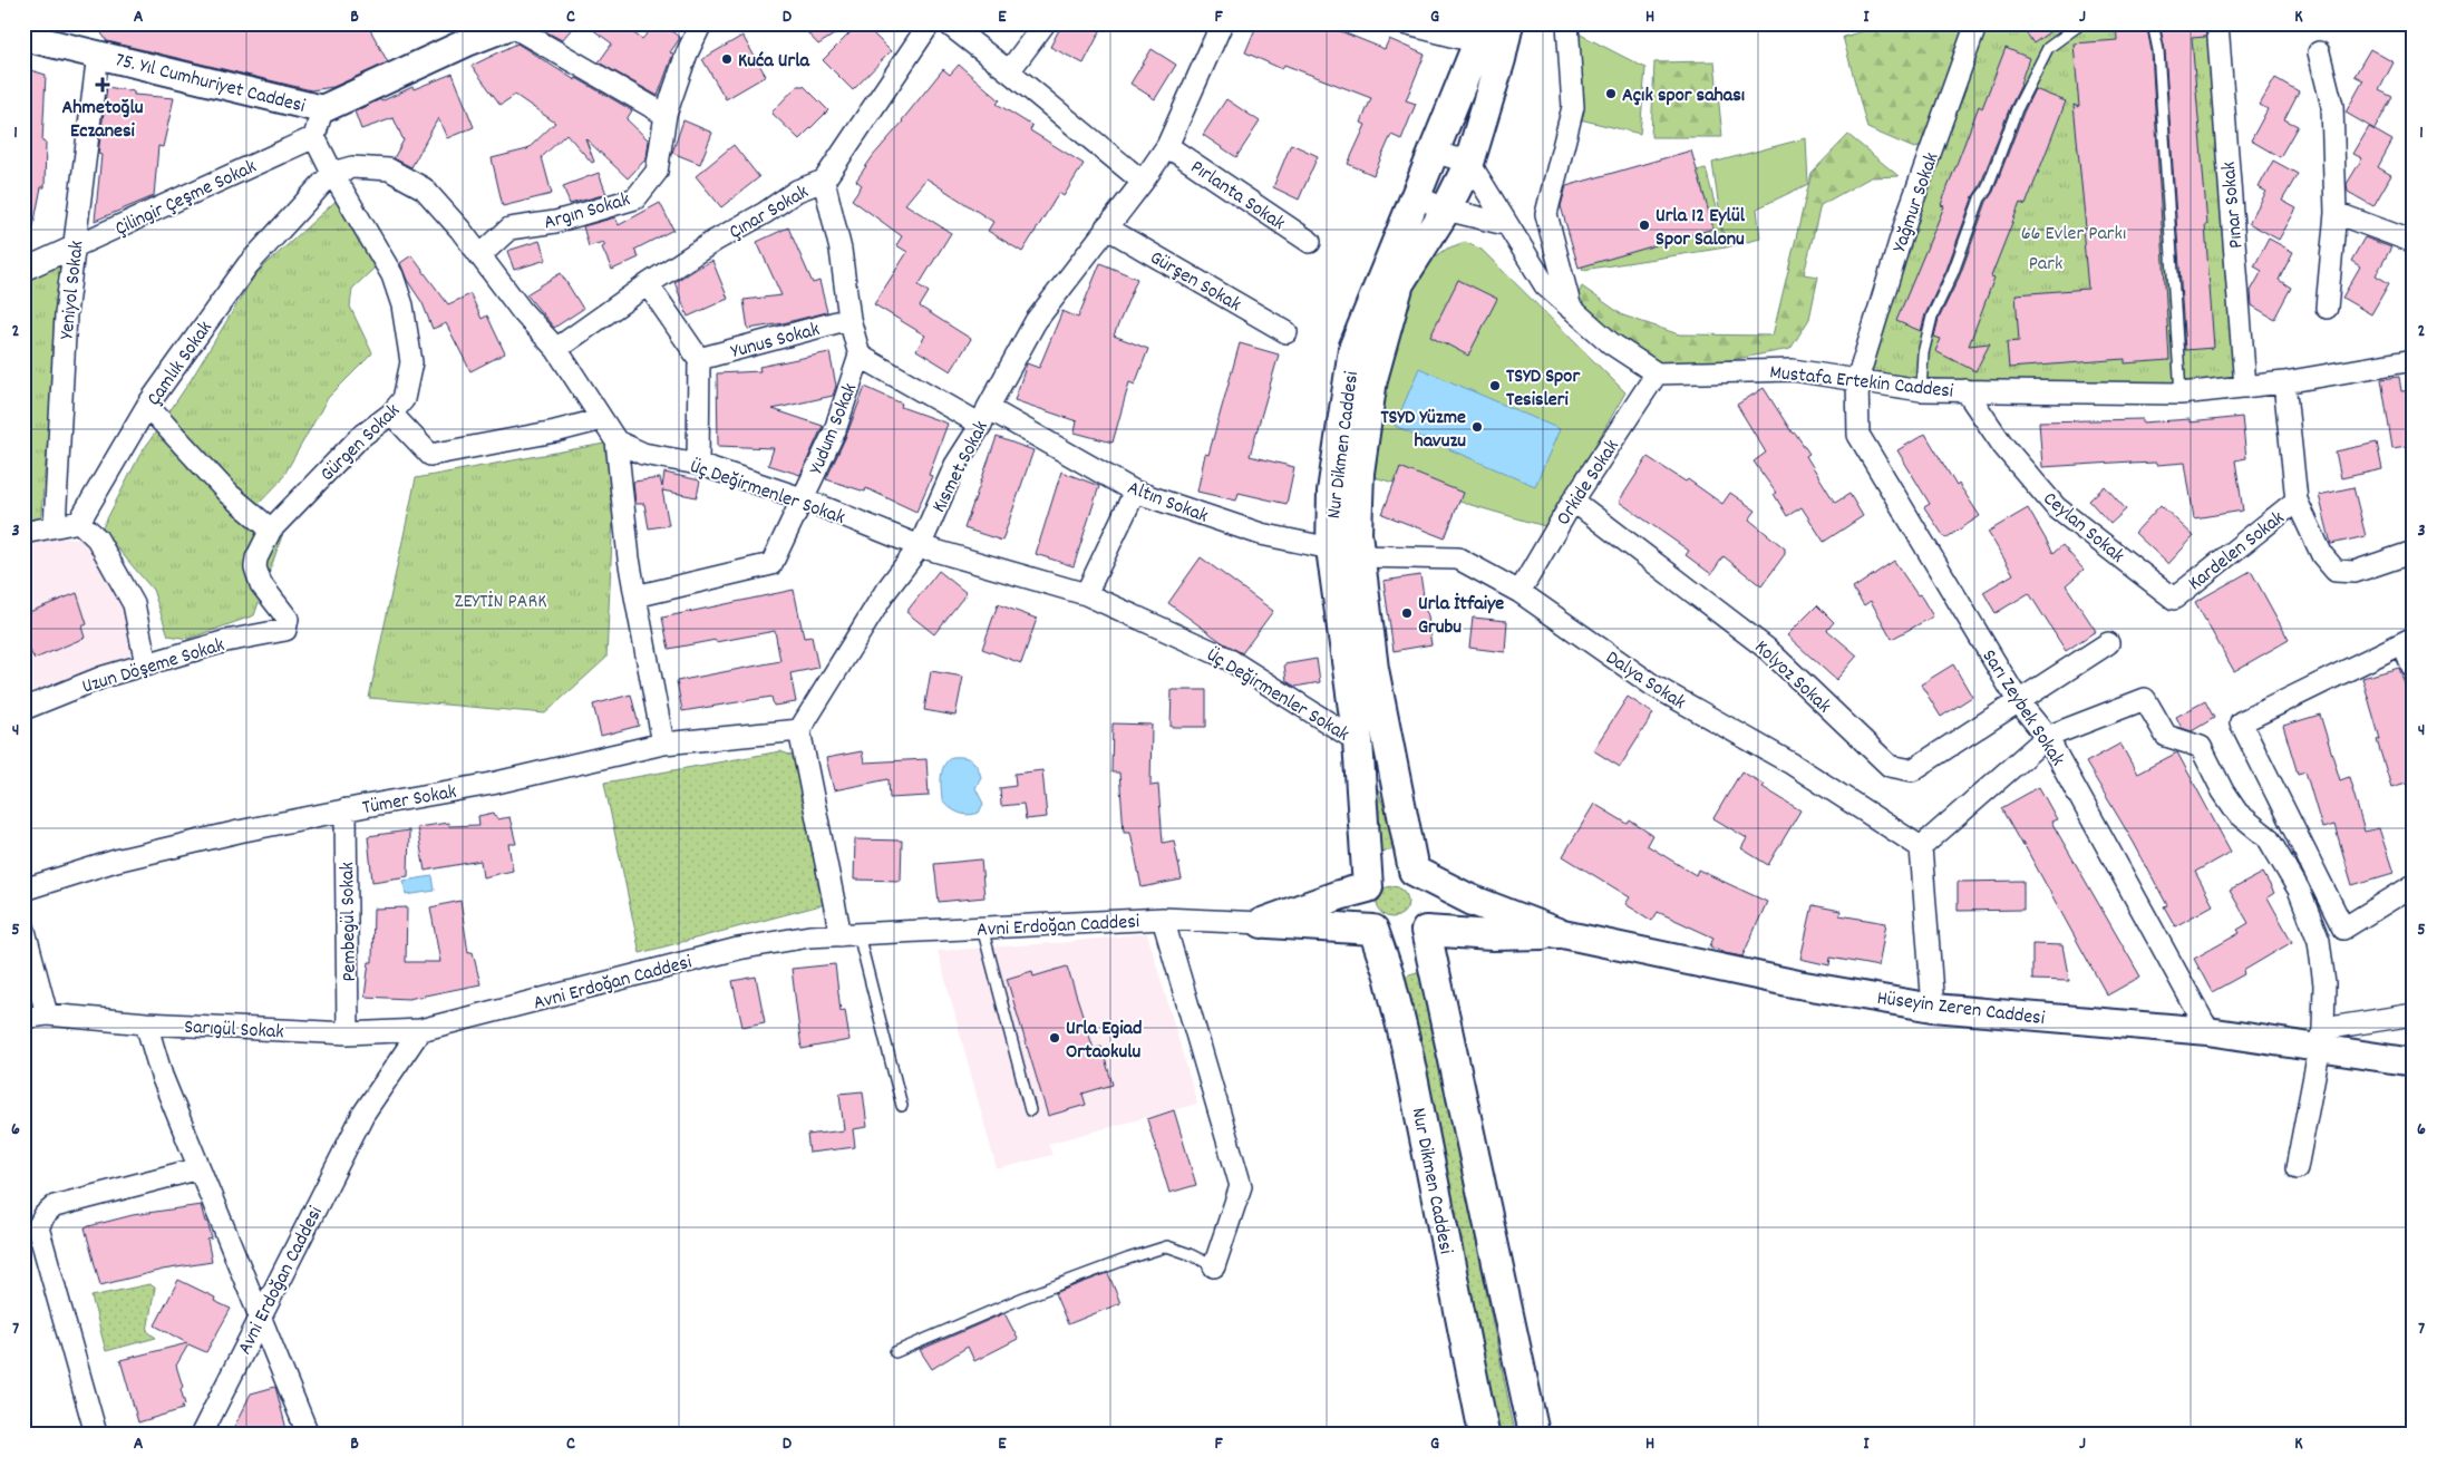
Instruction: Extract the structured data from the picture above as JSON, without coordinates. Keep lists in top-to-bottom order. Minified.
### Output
{"streets":{"main road":["Nur Dikmen Caddesi"],"street":["75. Yıl Cumhuriyet Caddesi","Pırlanta Sokak","Çilingir Çeşme Sokak","Yağmur Sokak","Pınar Sokak","Argın Sokak","Çınar Sokak","Gürşen Sokak","Yeniyol Sokak","Yunus Sokak","Çamlık Sokak","Mustafa Ertekin Caddesi","Yudum Sokak","Gürgen Sokak","Kısmet Sokak","Orkide Sokak","Üç Değirmenler Sokak","Altın Sokak","Ceylan Sokak","Kardelen Sokak","Uzun Döşeme Sokak","Kolyoz Sokak","Dalya Sokak","Sarı Zeybek Sokak","Tümer Sokak","Pembegül Sokak","Avni Erdoğan Caddesi","Hüseyin Zeren Caddesi","Sarıgül Sokak"]},"crossings":[["75. Yıl Cumhuriyet Caddesi","Yeniyol Sokak"],["Pırlanta Sokak","Kısmet Sokak"],["Çilingir Çeşme Sokak","Yeniyol Sokak"],["Yağmur Sokak","Mustafa Ertekin Caddesi"],["Yağmur Sokak","Sarı Zeybek Sokak"],["Pınar Sokak","Mustafa Ertekin Caddesi"],["Gürşen Sokak","Kısmet Sokak"],["Çamlık Sokak","Gürgen Sokak"],["Mustafa Ertekin Caddesi","Orkide Sokak"],["Mustafa Ertekin Caddesi","Ceylan Sokak"],["Mustafa Ertekin Caddesi","Sarı Zeybek Sokak"],["Yudum Sokak","Üç Değirmenler Sokak"],["Yudum Sokak","Altın Sokak"],["Gürgen Sokak","Uzun Döşeme Sokak"],["Nur Dikmen Caddesi","Üç Değirmenler Sokak"],["Nur Dikmen Caddesi","Altın Sokak"],["Nur Dikmen Caddesi","Dalya Sokak"],["Kısmet Sokak","Üç Değirmenler Sokak"],["Kısmet Sokak","Altın Sokak"],["Kısmet Sokak","Tümer Sokak"],["Orkide Sokak","Kolyoz Sokak"],["Orkide Sokak","Dalya Sokak"],["Ceylan Sokak","Kardelen Sokak"],["Kolyoz Sokak","Sarı Zeybek Sokak"],["Sarı Zeybek Sokak","Hüseyin Zeren Caddesi"],["Tümer Sokak","Pembegül Sokak"],["Pembegül Sokak","Sarıgül Sokak"],["Avni Erdoğan Caddesi","Sarıgül Sokak"]],"parks":["66 Evler Parkı","Park","ZEYTİN PARK"],"places":{"other":["Kuća Urla","Açık spor sahası","Urla 12 Eylül Spor Salonu","TSYD Spor Tesisleri","TSYD Yüzme havuzu","Urla İtfaiye Grubu","Urla Egiad Ortaokulu"],"health":["Ahmetoğlu Eczanesi"]},"grid":{"columns":["A","B","C","D","E","F","G","H","I","J","K"],"rows":["1","2","3","4","5","6","7"]}}
